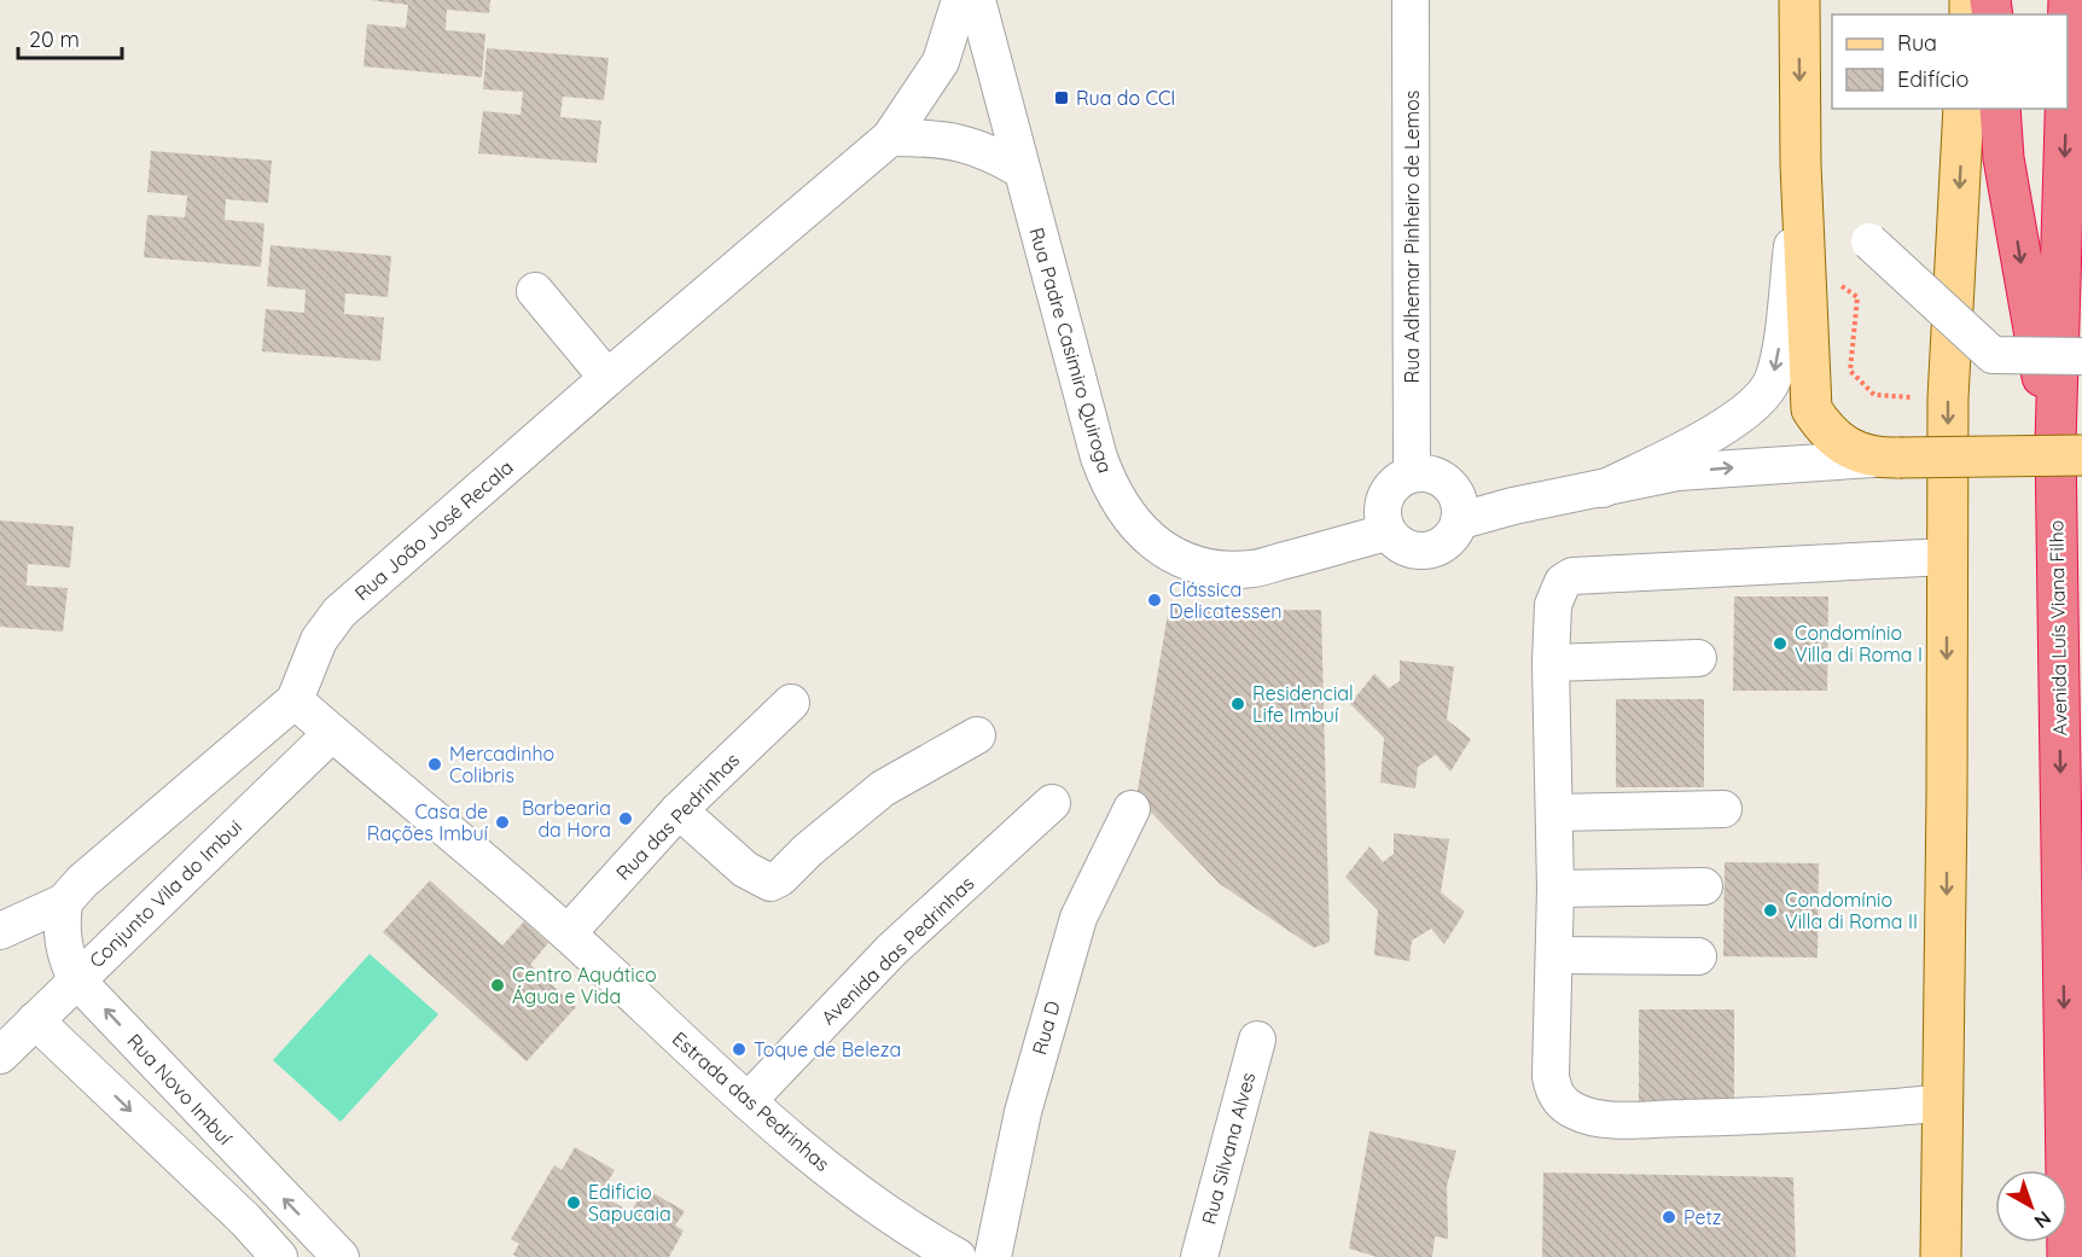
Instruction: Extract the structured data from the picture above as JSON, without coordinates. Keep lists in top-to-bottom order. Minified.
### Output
{"streets":{"highway":["Avenida Luís Viana Filho"],"street":["Rua Adhemar Pinheiro de Lemos","Rua Padre Casimiro Quiroga","Rua João José Recala","Rua das Pedrinhas","Conjunto Vila do Imbui","Avenida das Pedrinhas","Rua D","Rua Novo Imbuí","Estrada das Pedrinhas","Rua Silvana Alves"]},"crossings":[["Rua Adhemar Pinheiro de Lemos","Rua Padre Casimiro Quiroga"],["Rua João José Recala","Rua Novo Imbuí"],["Rua João José Recala","Estrada das Pedrinhas"],["Rua das Pedrinhas","Estrada das Pedrinhas"],["Conjunto Vila do Imbui","Rua Novo Imbuí"],["Conjunto Vila do Imbui","Estrada das Pedrinhas"],["Avenida das Pedrinhas","Estrada das Pedrinhas"]],"one_way":["Avenida Luís Viana Filho"],"places":{"transit":["Rua do CCI"],"other":["Clássica Delicatessen","Condomínio Villa di Roma I","Residencial Life Imbuí","Mercadinho Colibris","Barbearia da Hora","Casa de Rações Imbuí","Condomínio Villa di Roma II","Centro Aquático Água e Vida","Toque de Beleza","Edificio Sapucaia","Petz"]},"legend":["Rua","Edifício"],"scale_bar":"20 m","north":"bottom right"}
